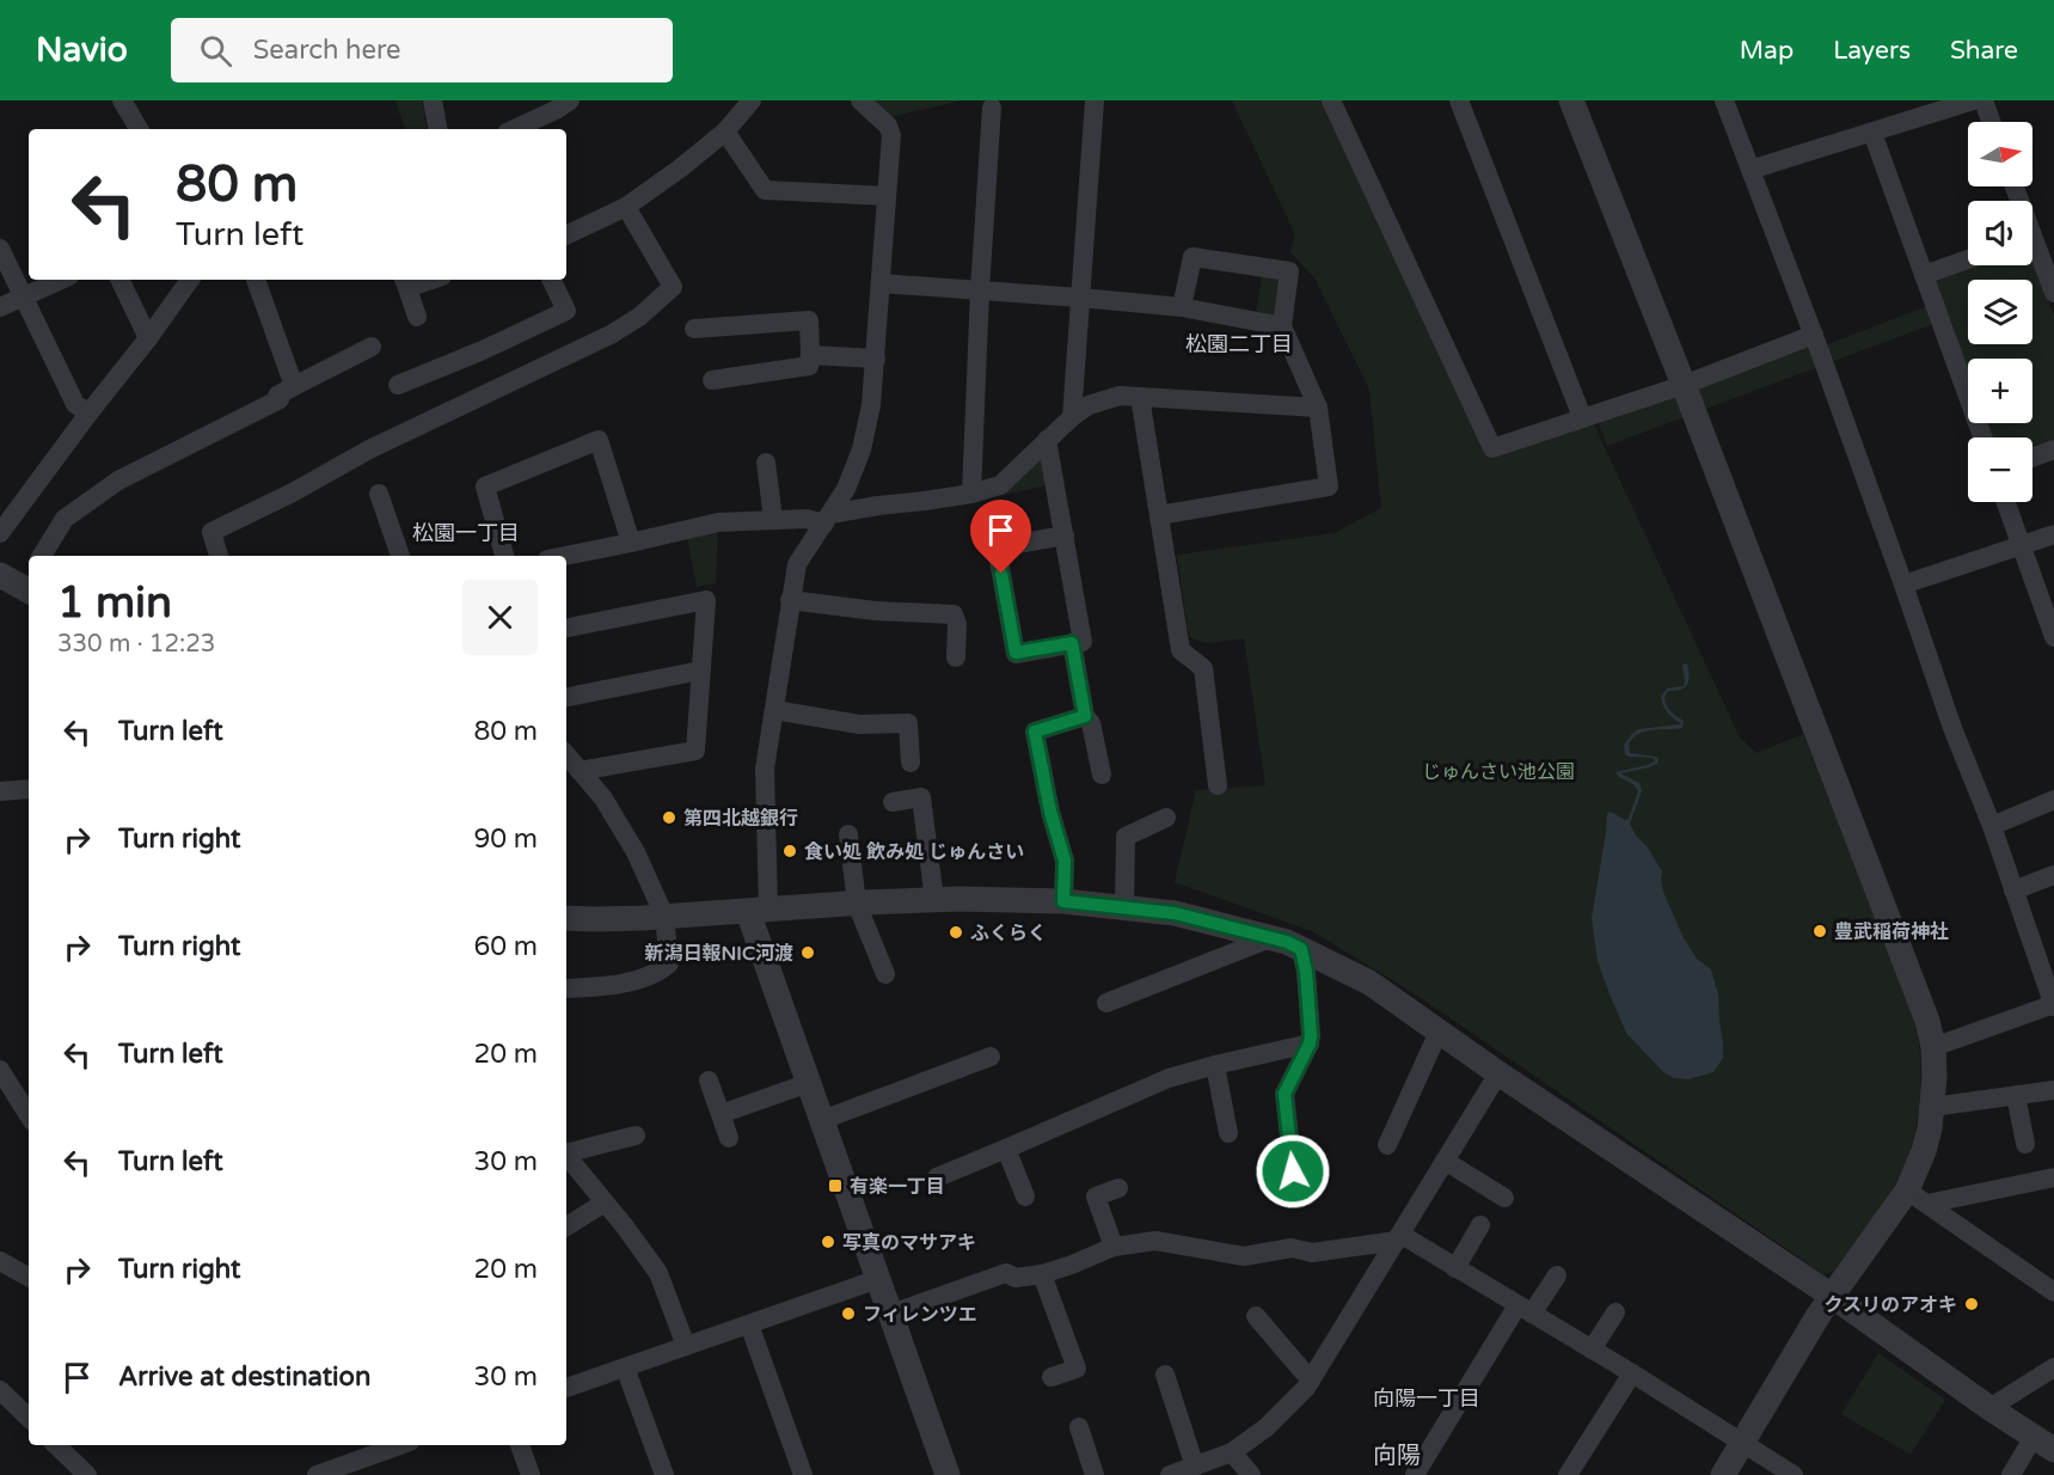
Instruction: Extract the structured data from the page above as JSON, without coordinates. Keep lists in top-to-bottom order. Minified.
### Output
{"districts":["松園二丁目","松園一丁目","向陽一丁目","向陽"],"parks":["じゅんさい池公園"],"places":{"other":["第四北越銀行","食い処 飲み処 じゅんさい","豊武稲荷神社","ふくらく","新潟日報NIC河渡","写真のマサアキ","クスリのアオキ","フィレンツエ"],"transit":["有楽一丁目"]},"north":"right","page":{"header":"Navio","search":"Search here","nav":["Map","Layers","Share"],"map_buttons":["+","−"],"turn":["80 m","Turn left"],"heading":["1 min","330 m · 12:23"],"list":[{"name":"Turn left","value":"80 m"},{"name":"Turn right","value":"90 m"},{"name":"Turn right","value":"60 m"},{"name":"Turn left","value":"20 m"},{"name":"Turn left","value":"30 m"},{"name":"Turn right","value":"20 m"},{"name":"Arrive at destination","value":"30 m"}]}}
